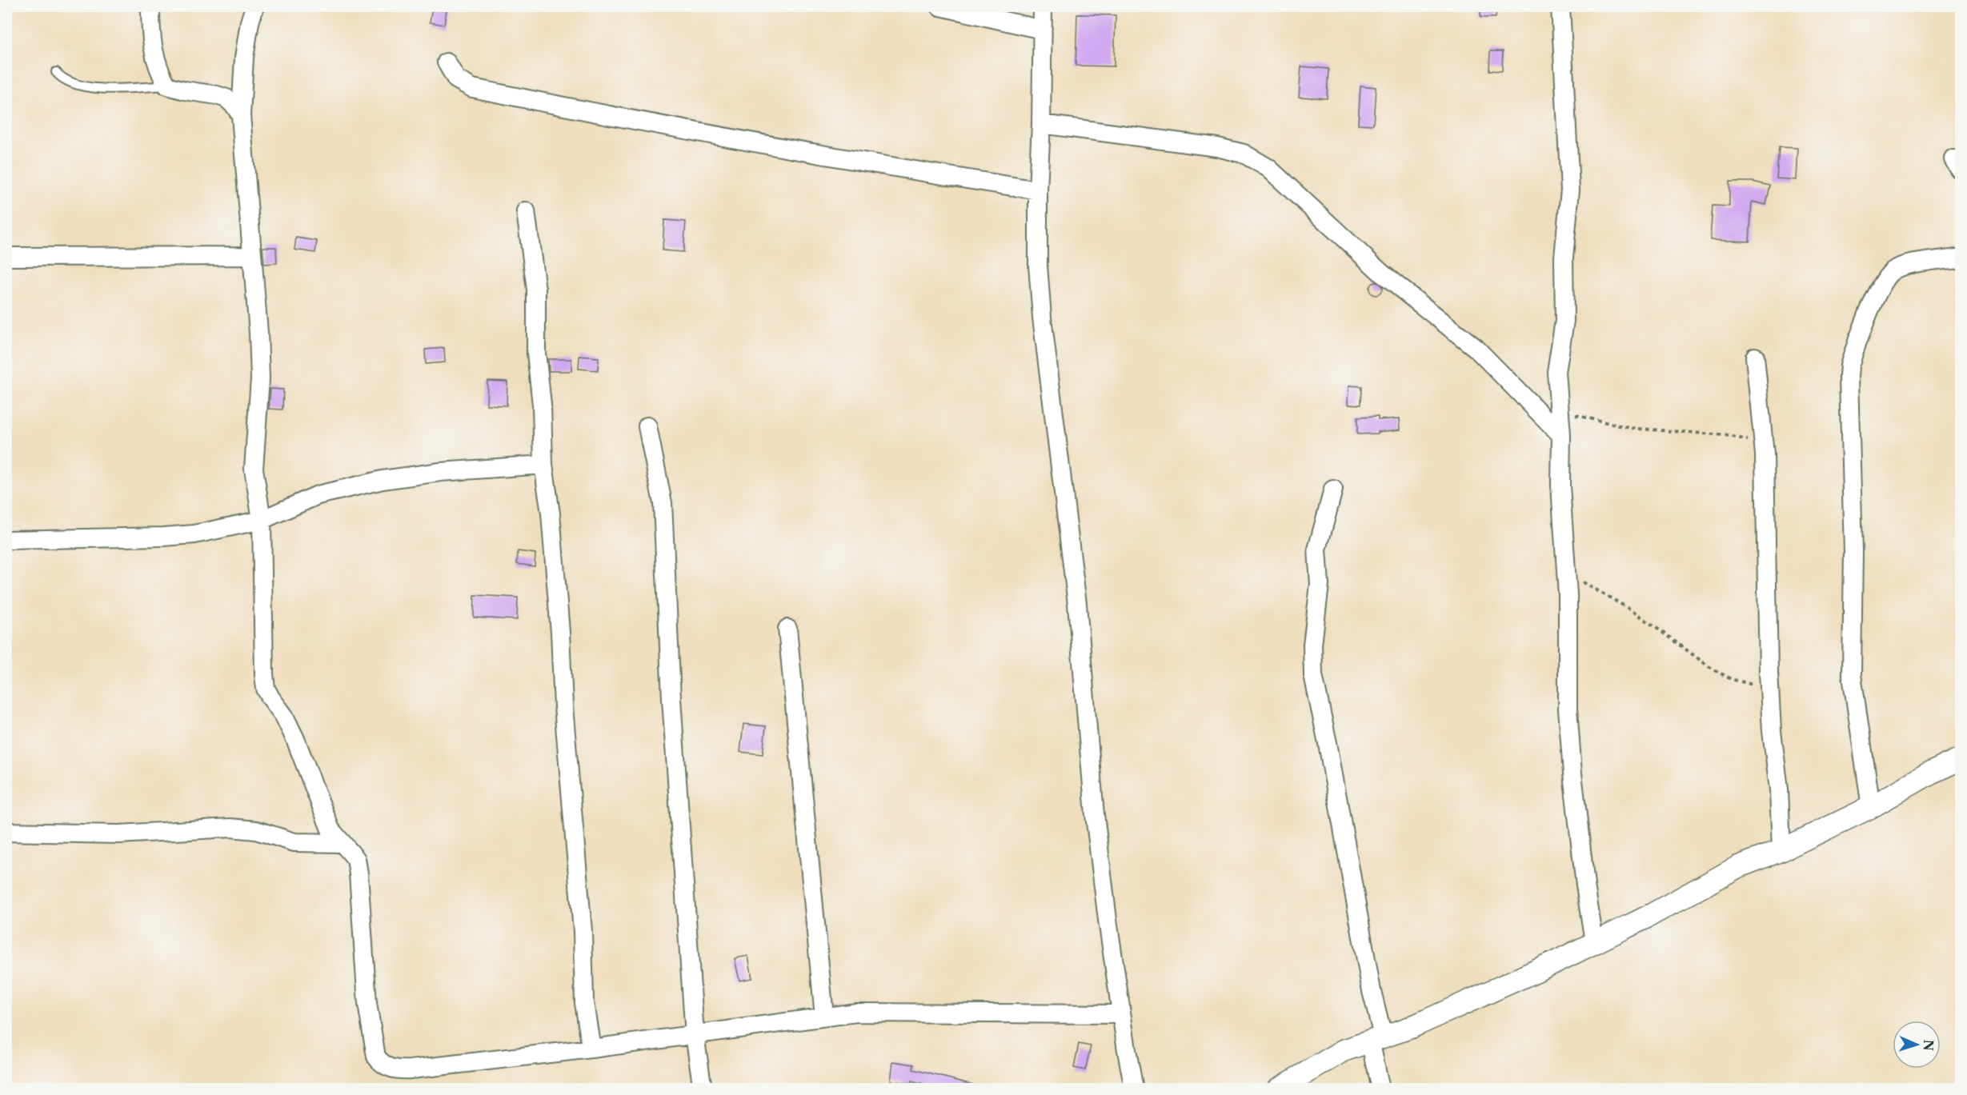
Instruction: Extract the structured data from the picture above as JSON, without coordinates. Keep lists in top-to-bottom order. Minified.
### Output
{"north":"right"}
